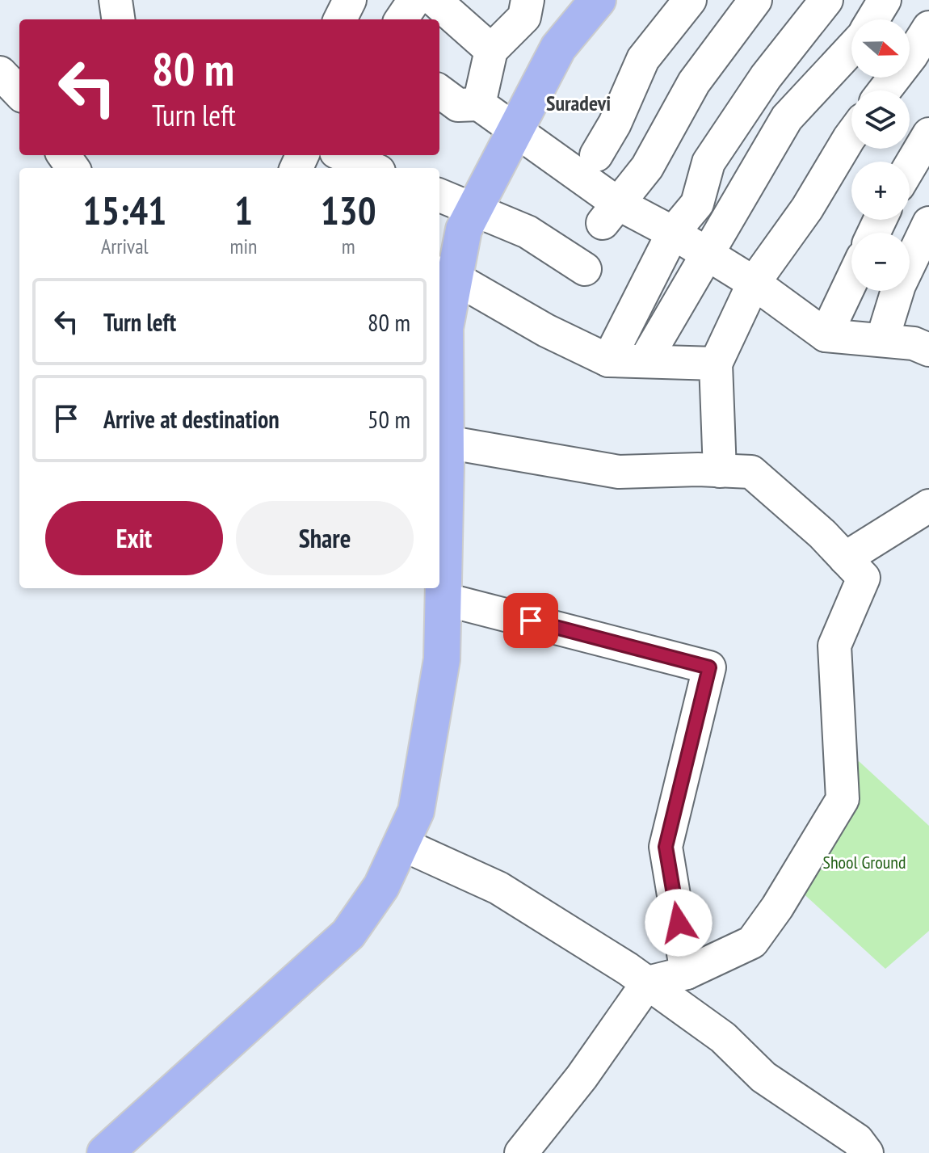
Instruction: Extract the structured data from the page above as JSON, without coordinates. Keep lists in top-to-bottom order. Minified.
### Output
{"districts":["Suradevi"],"parks":["Shool Ground"],"north":"right","page":{"map_buttons":["+","−"],"turn":["80 m","Turn left"],"eta":["15:41","Arrival","1","min","130","m"],"list":[{"name":"Turn left","value":"80 m"},{"name":"Arrive at destination","value":"50 m"}],"buttons":["Exit","Share"]}}
